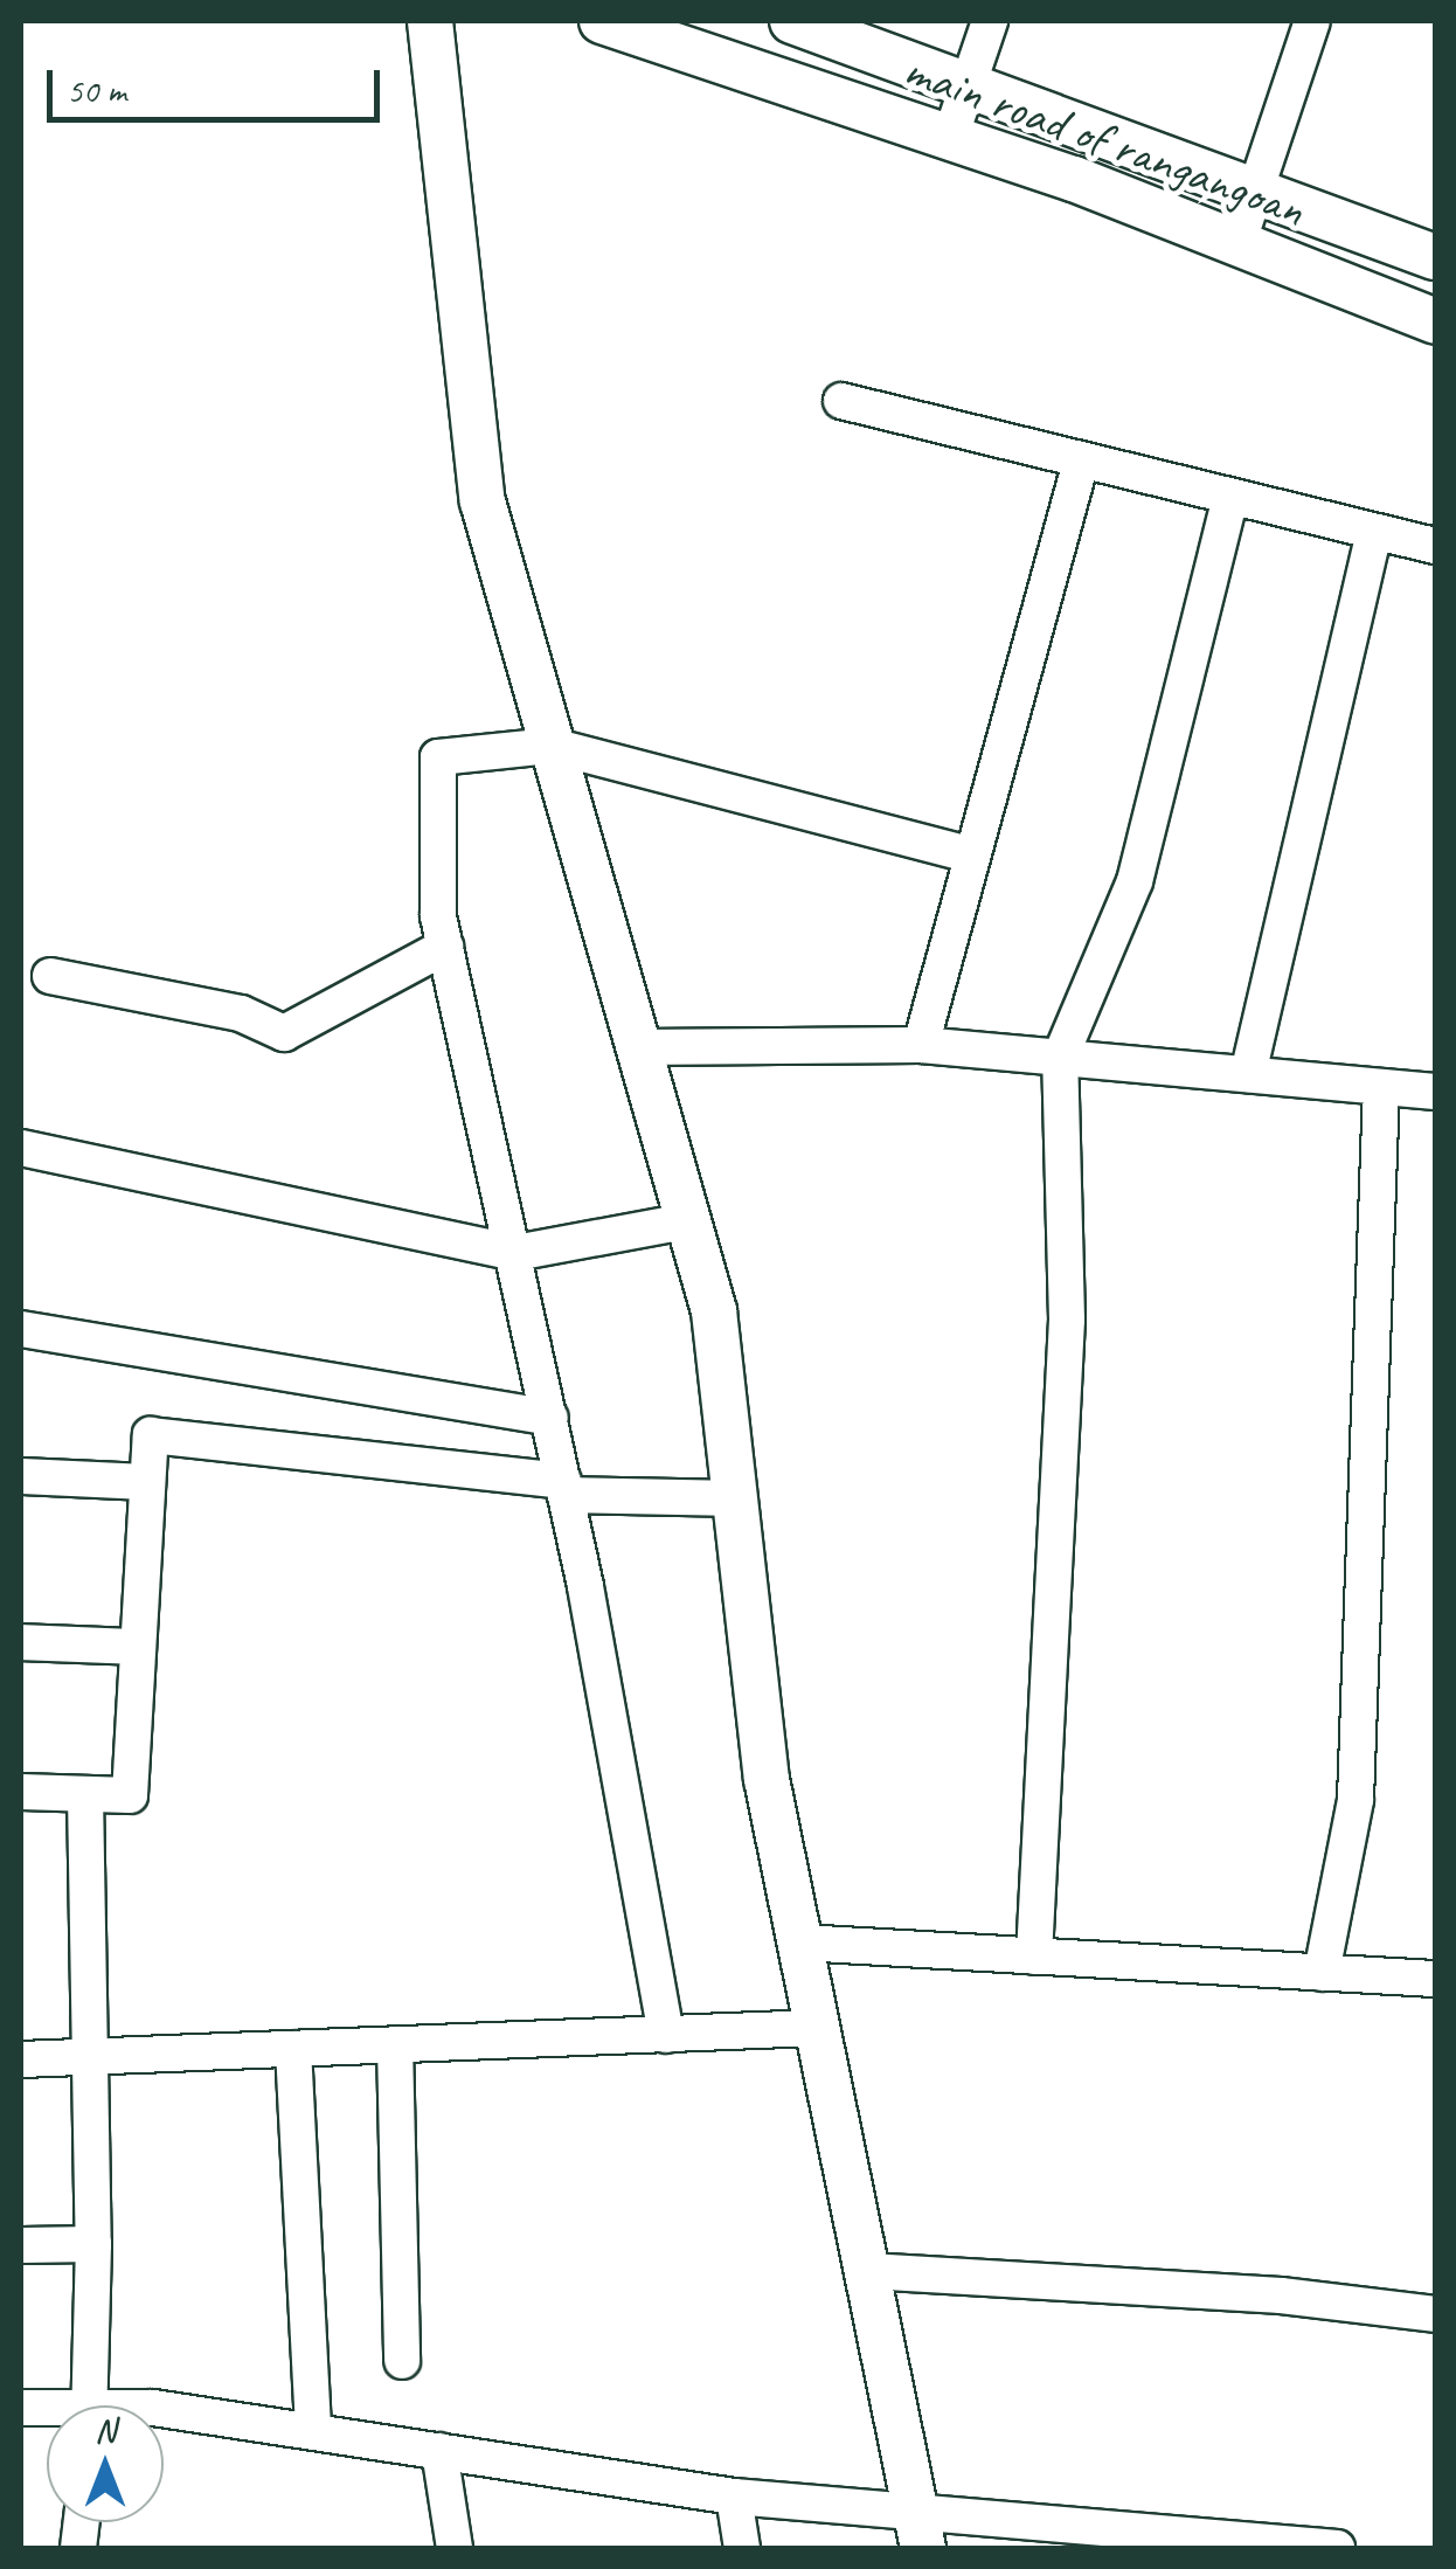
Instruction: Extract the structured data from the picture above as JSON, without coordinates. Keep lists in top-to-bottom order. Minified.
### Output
{"streets":{"street":["main road of rangangoan"]},"scale_bar":"50 m","north":"top"}
